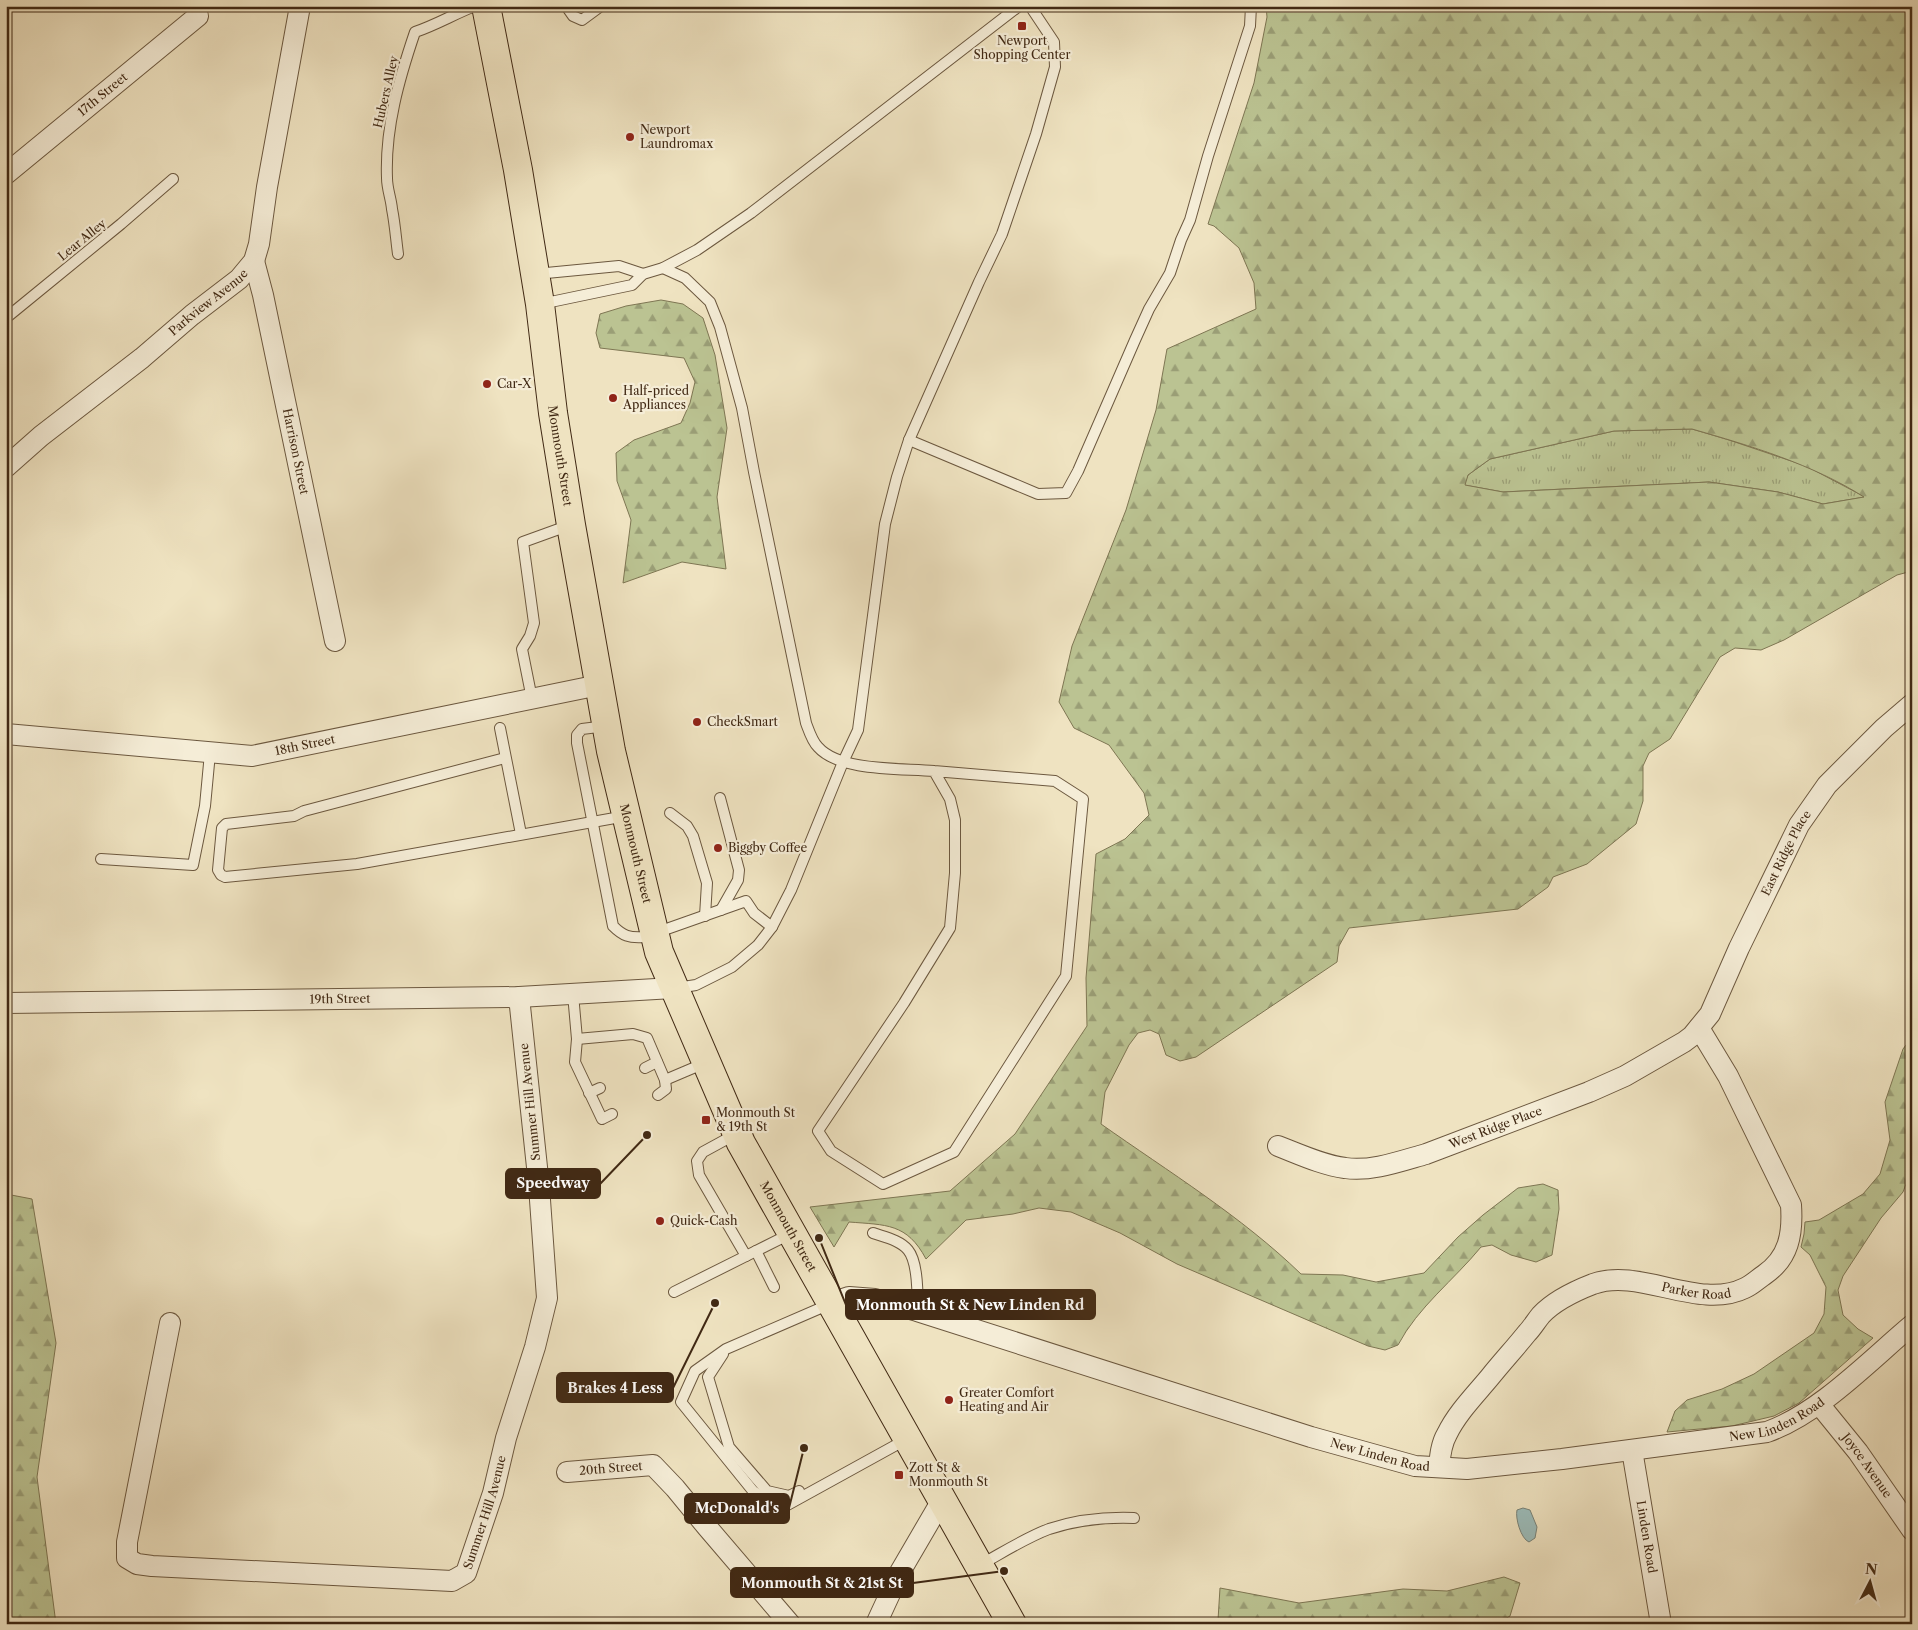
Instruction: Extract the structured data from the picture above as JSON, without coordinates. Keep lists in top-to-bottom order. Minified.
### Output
{"streets":{"main road":["Monmouth Street"],"street":["17th Street","Parkview Avenue","Harrison Street","18th Street","East Ridge Place","19th Street","Summer Hill Avenue","West Ridge Place","Parker Road","New Linden Road","Joyce Avenue","20th Street","Linden Road"],"lane":["Hubers Alley","Lear Alley"]},"crossings":[["Parkview Avenue","Harrison Street"],["Monmouth Street","18th Street"],["Monmouth Street","19th Street"],["Monmouth Street","New Linden Road"],["East Ridge Place","West Ridge Place"],["East Ridge Place","Parker Road"],["19th Street","Summer Hill Avenue"],["West Ridge Place","Parker Road"],["Parker Road","New Linden Road"],["New Linden Road","Joyce Avenue"],["New Linden Road","Linden Road"]],"places":{"transit":["Newport Shopping Center","Monmouth St & 19th St","Zott St & Monmouth St"],"other":["Newport Laundromax","Car-X","Half-priced Appliances","CheckSmart","Biggby Coffee","Speedway","Quick-Cash","Monmouth St & New Linden Rd","Brakes 4 Less","Greater Comfort Heating and Air","McDonald's","Monmouth St & 21st St"]},"north":"top"}
